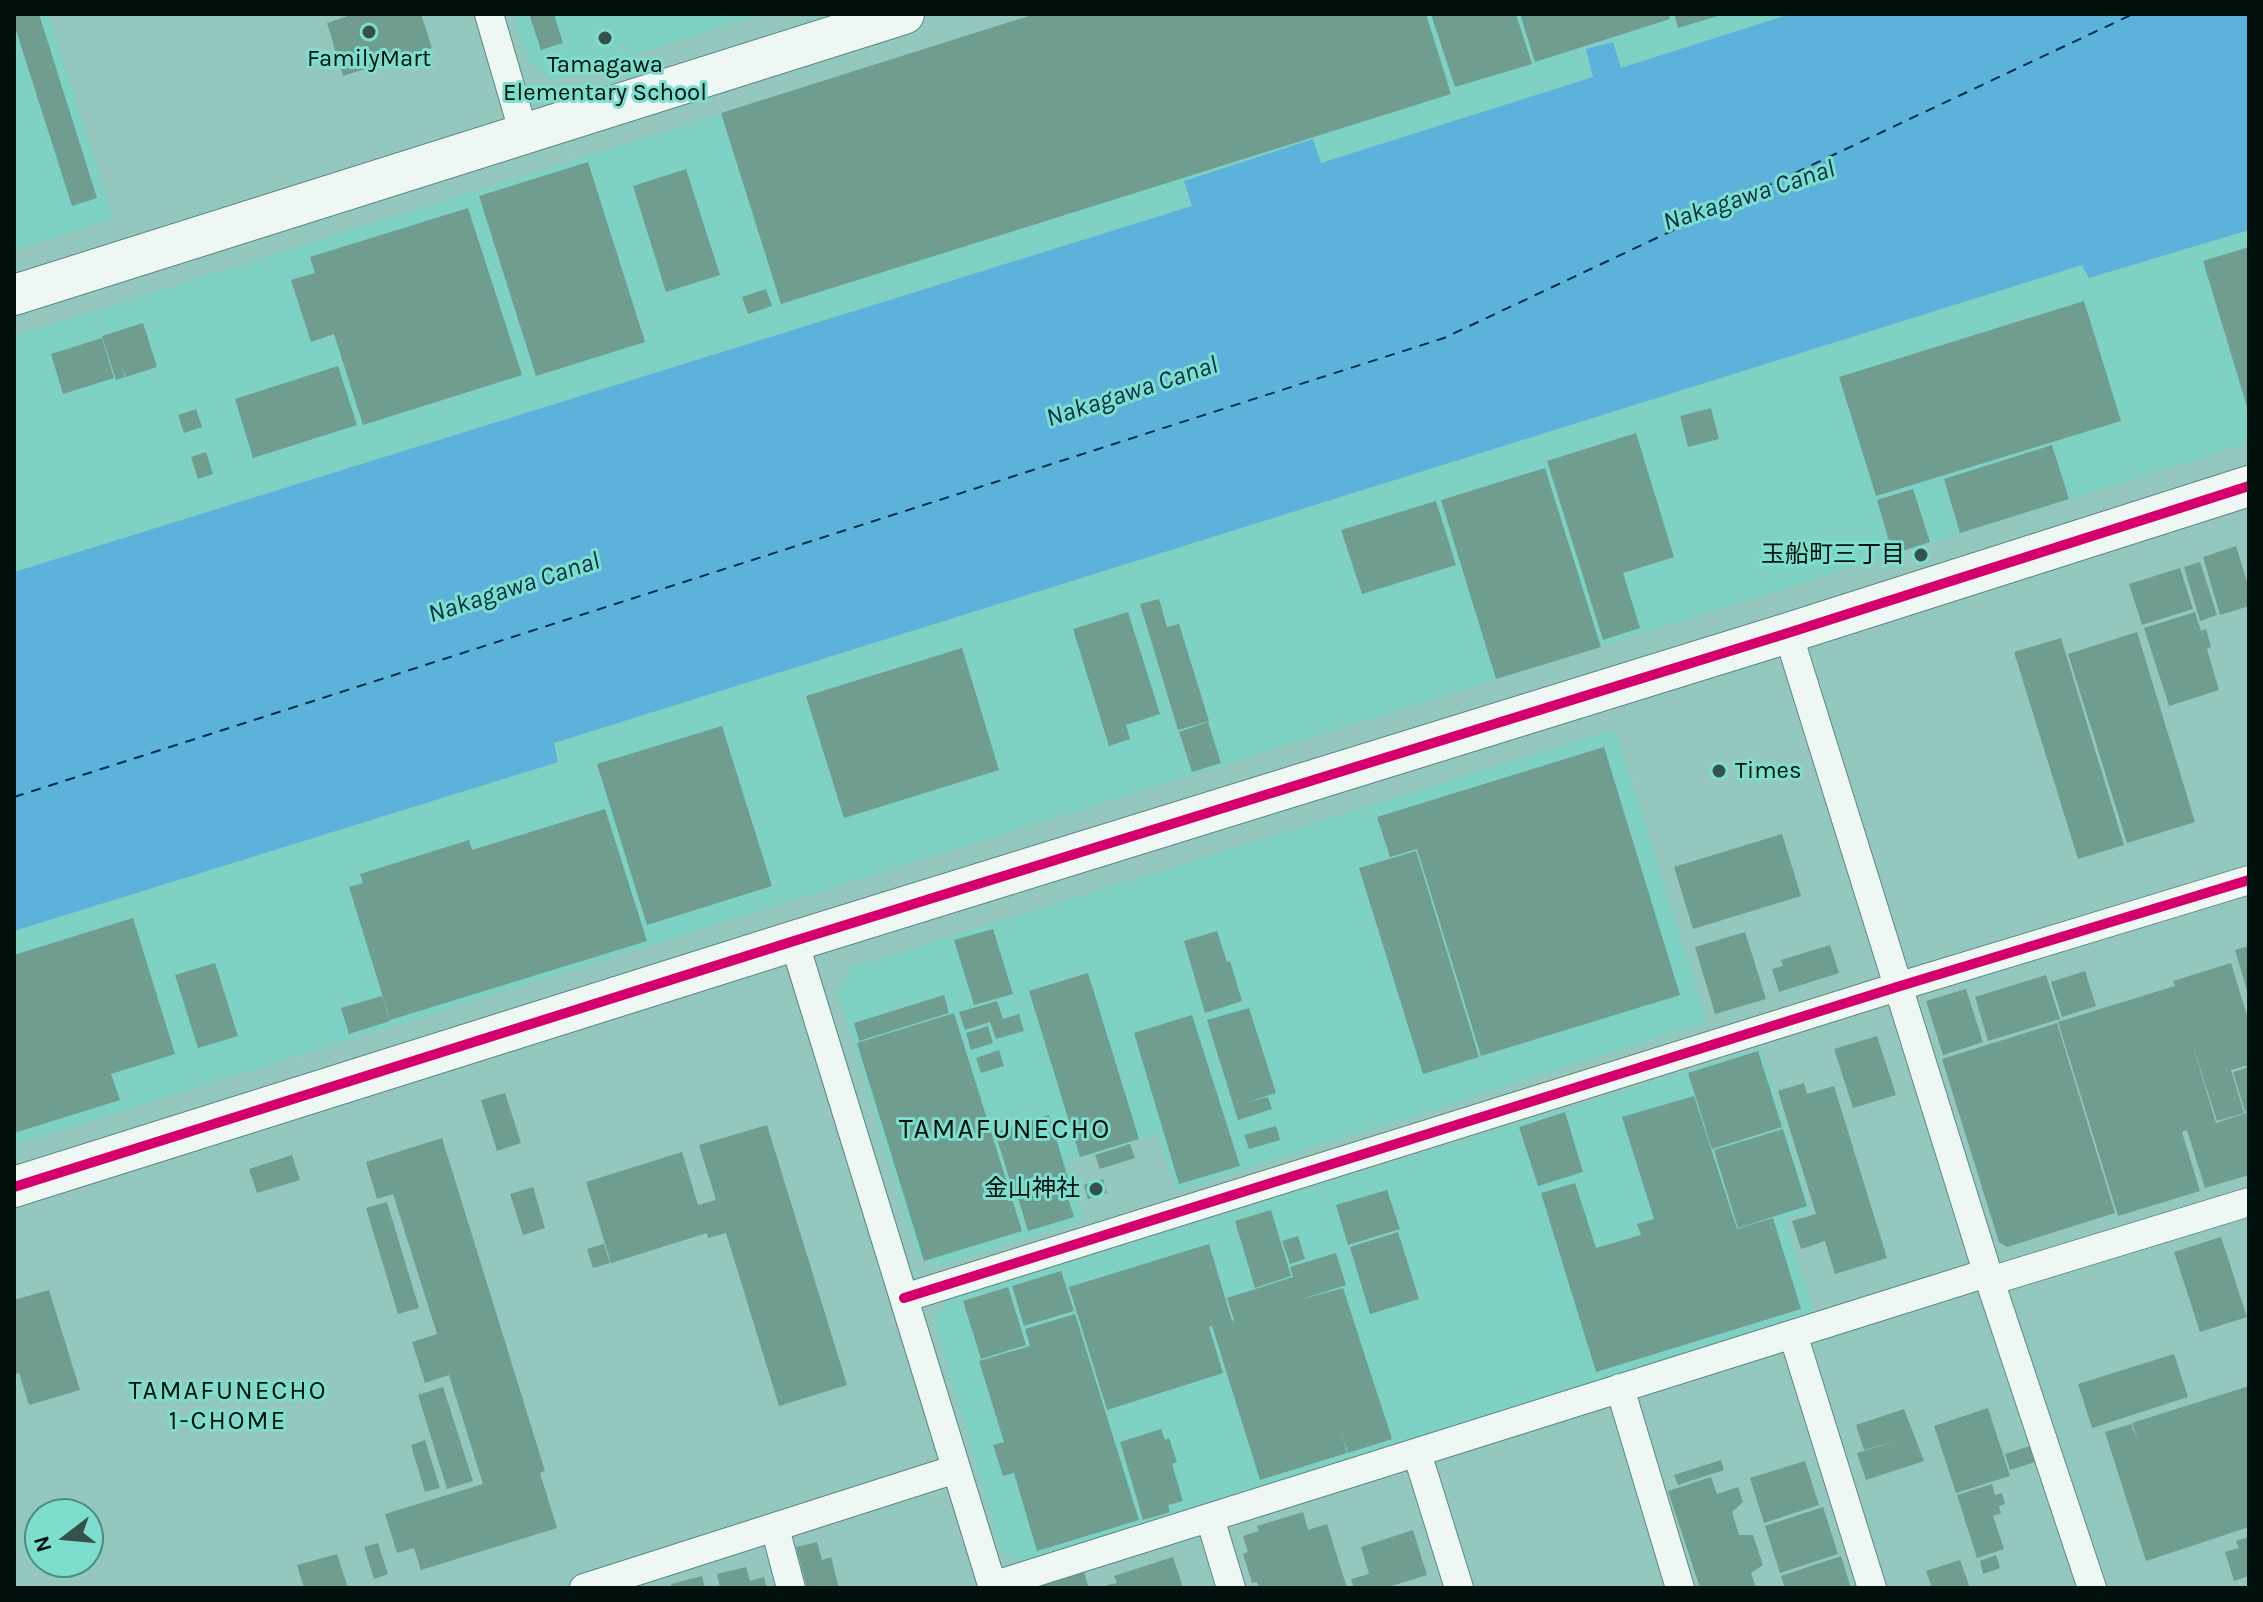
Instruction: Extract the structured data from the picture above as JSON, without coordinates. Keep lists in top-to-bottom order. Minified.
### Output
{"districts":["TAMAFUNECHO","TAMAFUNECHO 1-CHOME"],"water":["Nakagawa Canal"],"places":["FamilyMart","Tamagawa Elementary School","玉船町三丁目","Times","金山神社"],"north":"left"}
